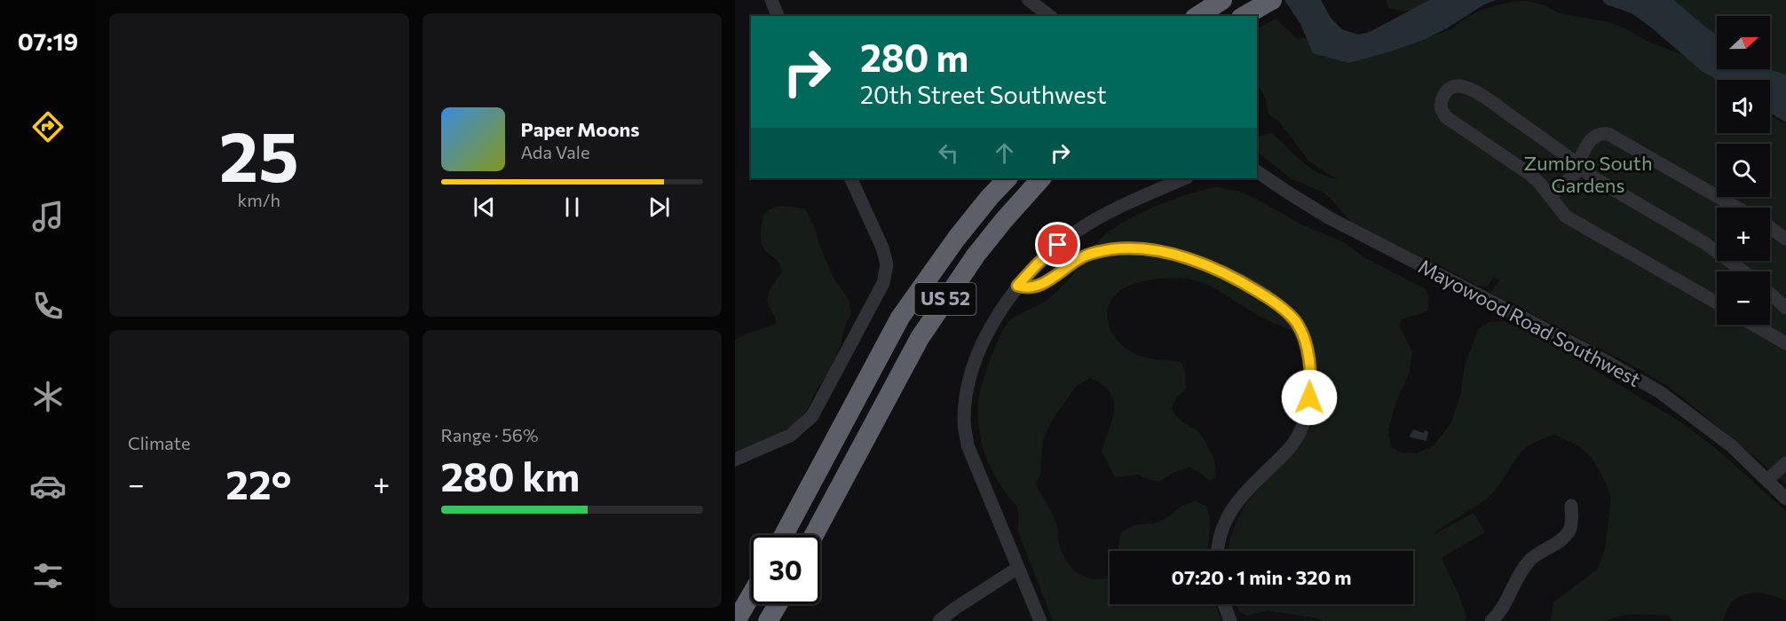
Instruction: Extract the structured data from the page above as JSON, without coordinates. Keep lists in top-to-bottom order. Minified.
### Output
{"streets":{"highway":["US 52"],"street":["Mayowood Road Southwest"]},"parks":["Zumbro South Gardens"],"north":"right","page":{"tabs":"07:19","tile":[["25","km/h"],"Climate",["Range · 56%","280 km"]],"map_buttons":["+","−"],"turn":["280 m","20th Street Southwest"],"song":["Paper Moons","Ada Vale"],"heat":["−","22°","+"],"limit":"30","trip":"07:20 · 1 min · 320 m"}}
